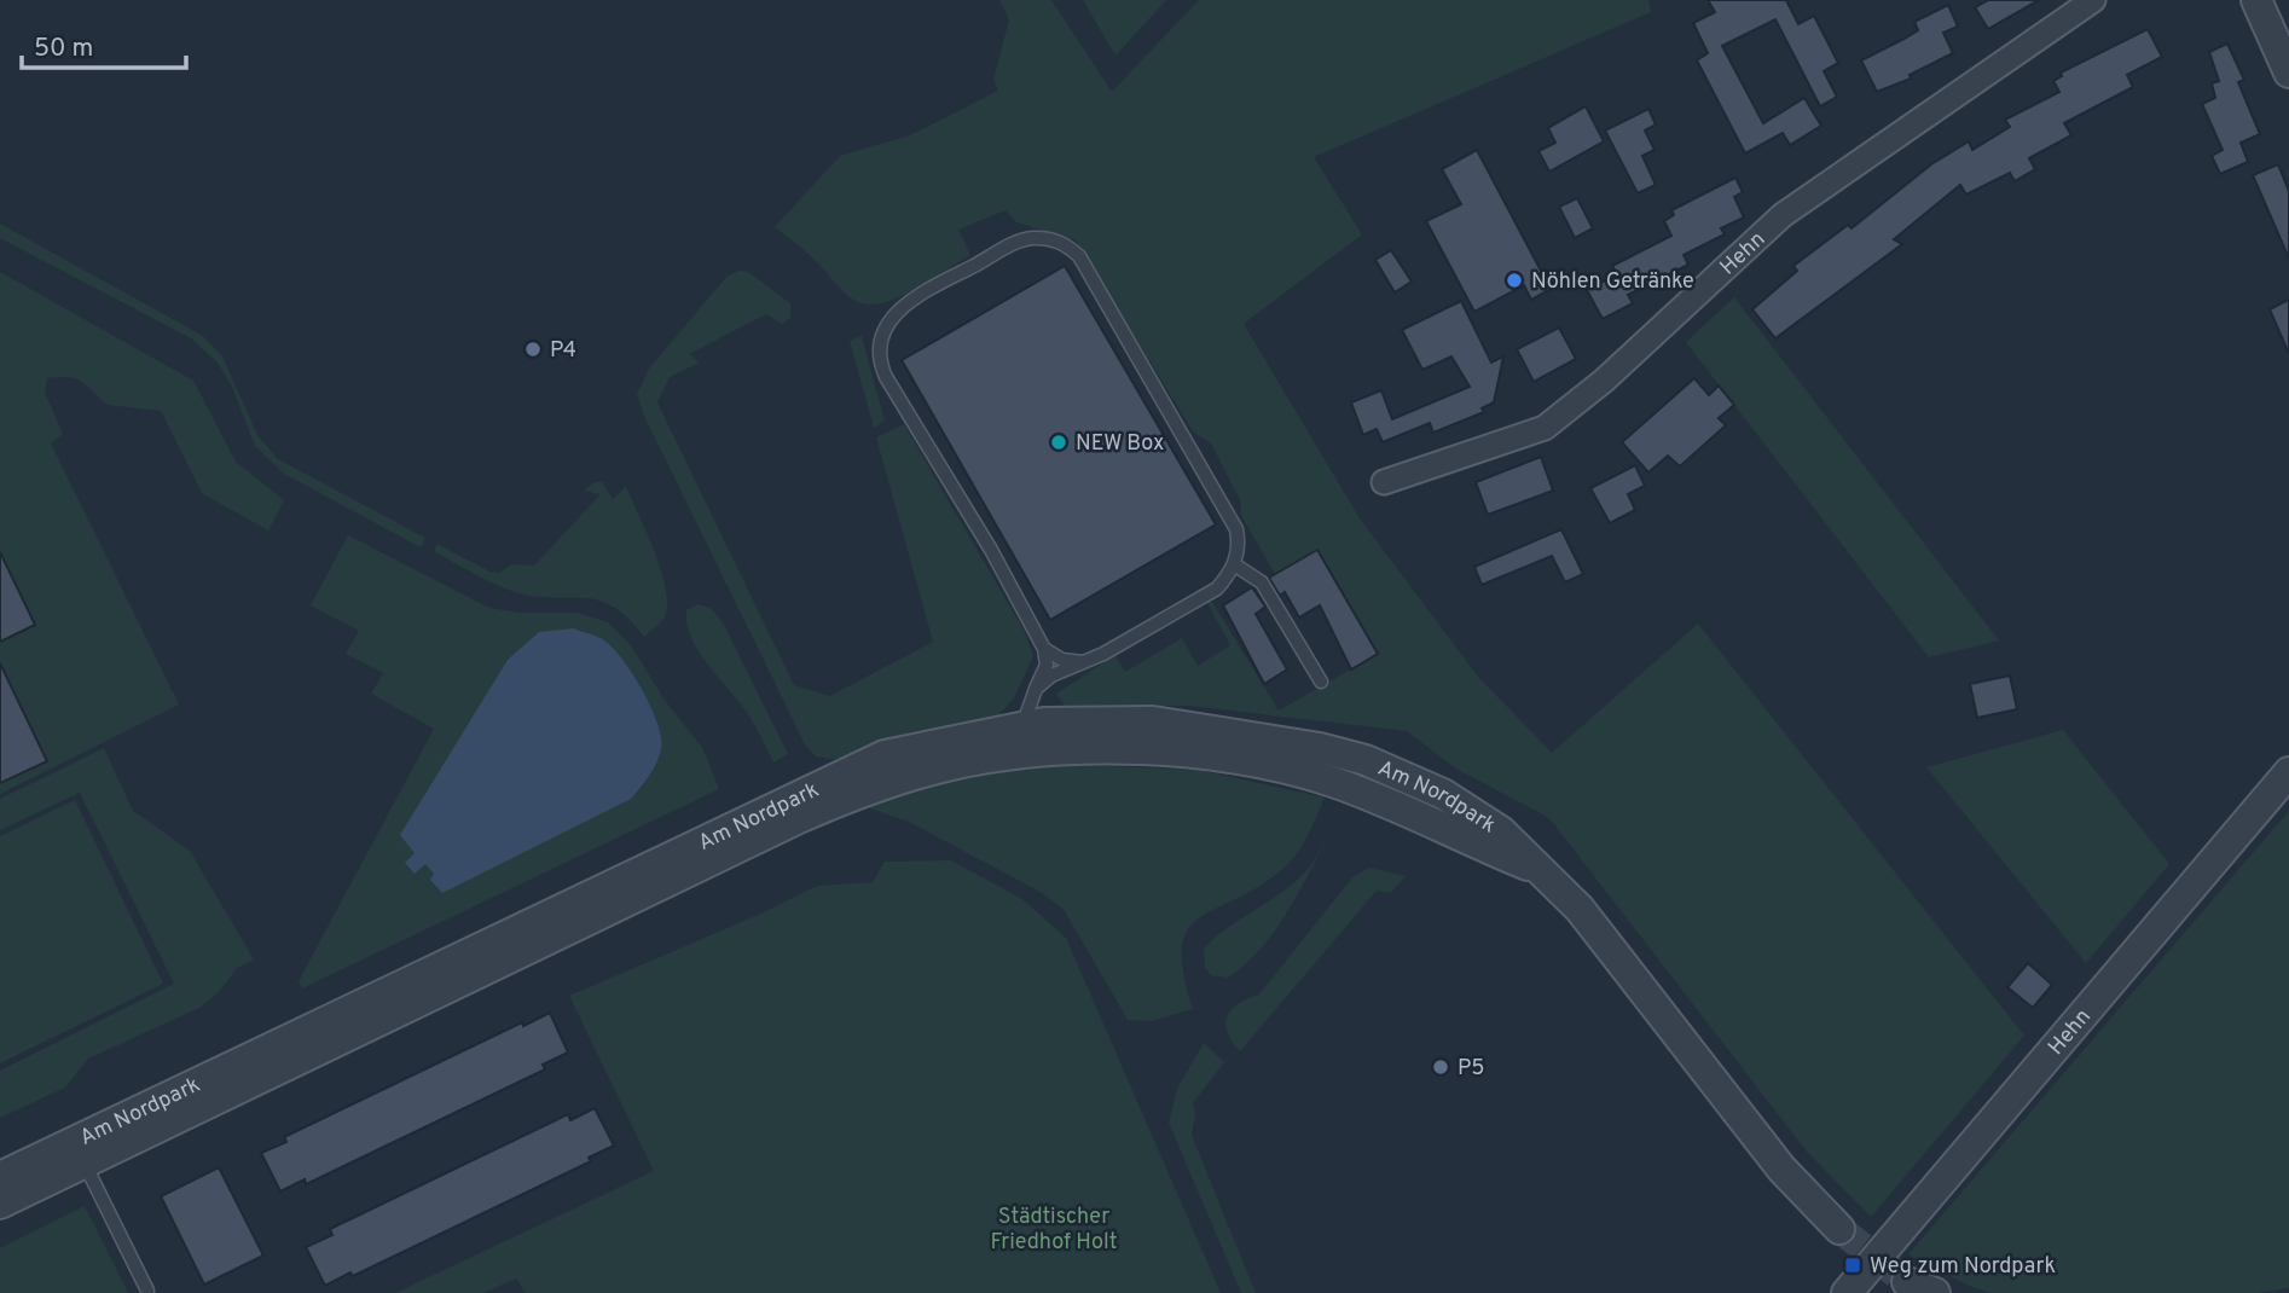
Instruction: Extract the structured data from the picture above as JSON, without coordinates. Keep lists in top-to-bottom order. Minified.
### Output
{"streets":{"street":["Hehn","Am Nordpark"]},"parks":["Städtischer Friedhof Holt"],"places":{"other":["Nöhlen Getränke","P4","NEW Box","P5"],"transit":["Weg zum Nordpark"]},"scale_bar":"50 m"}
